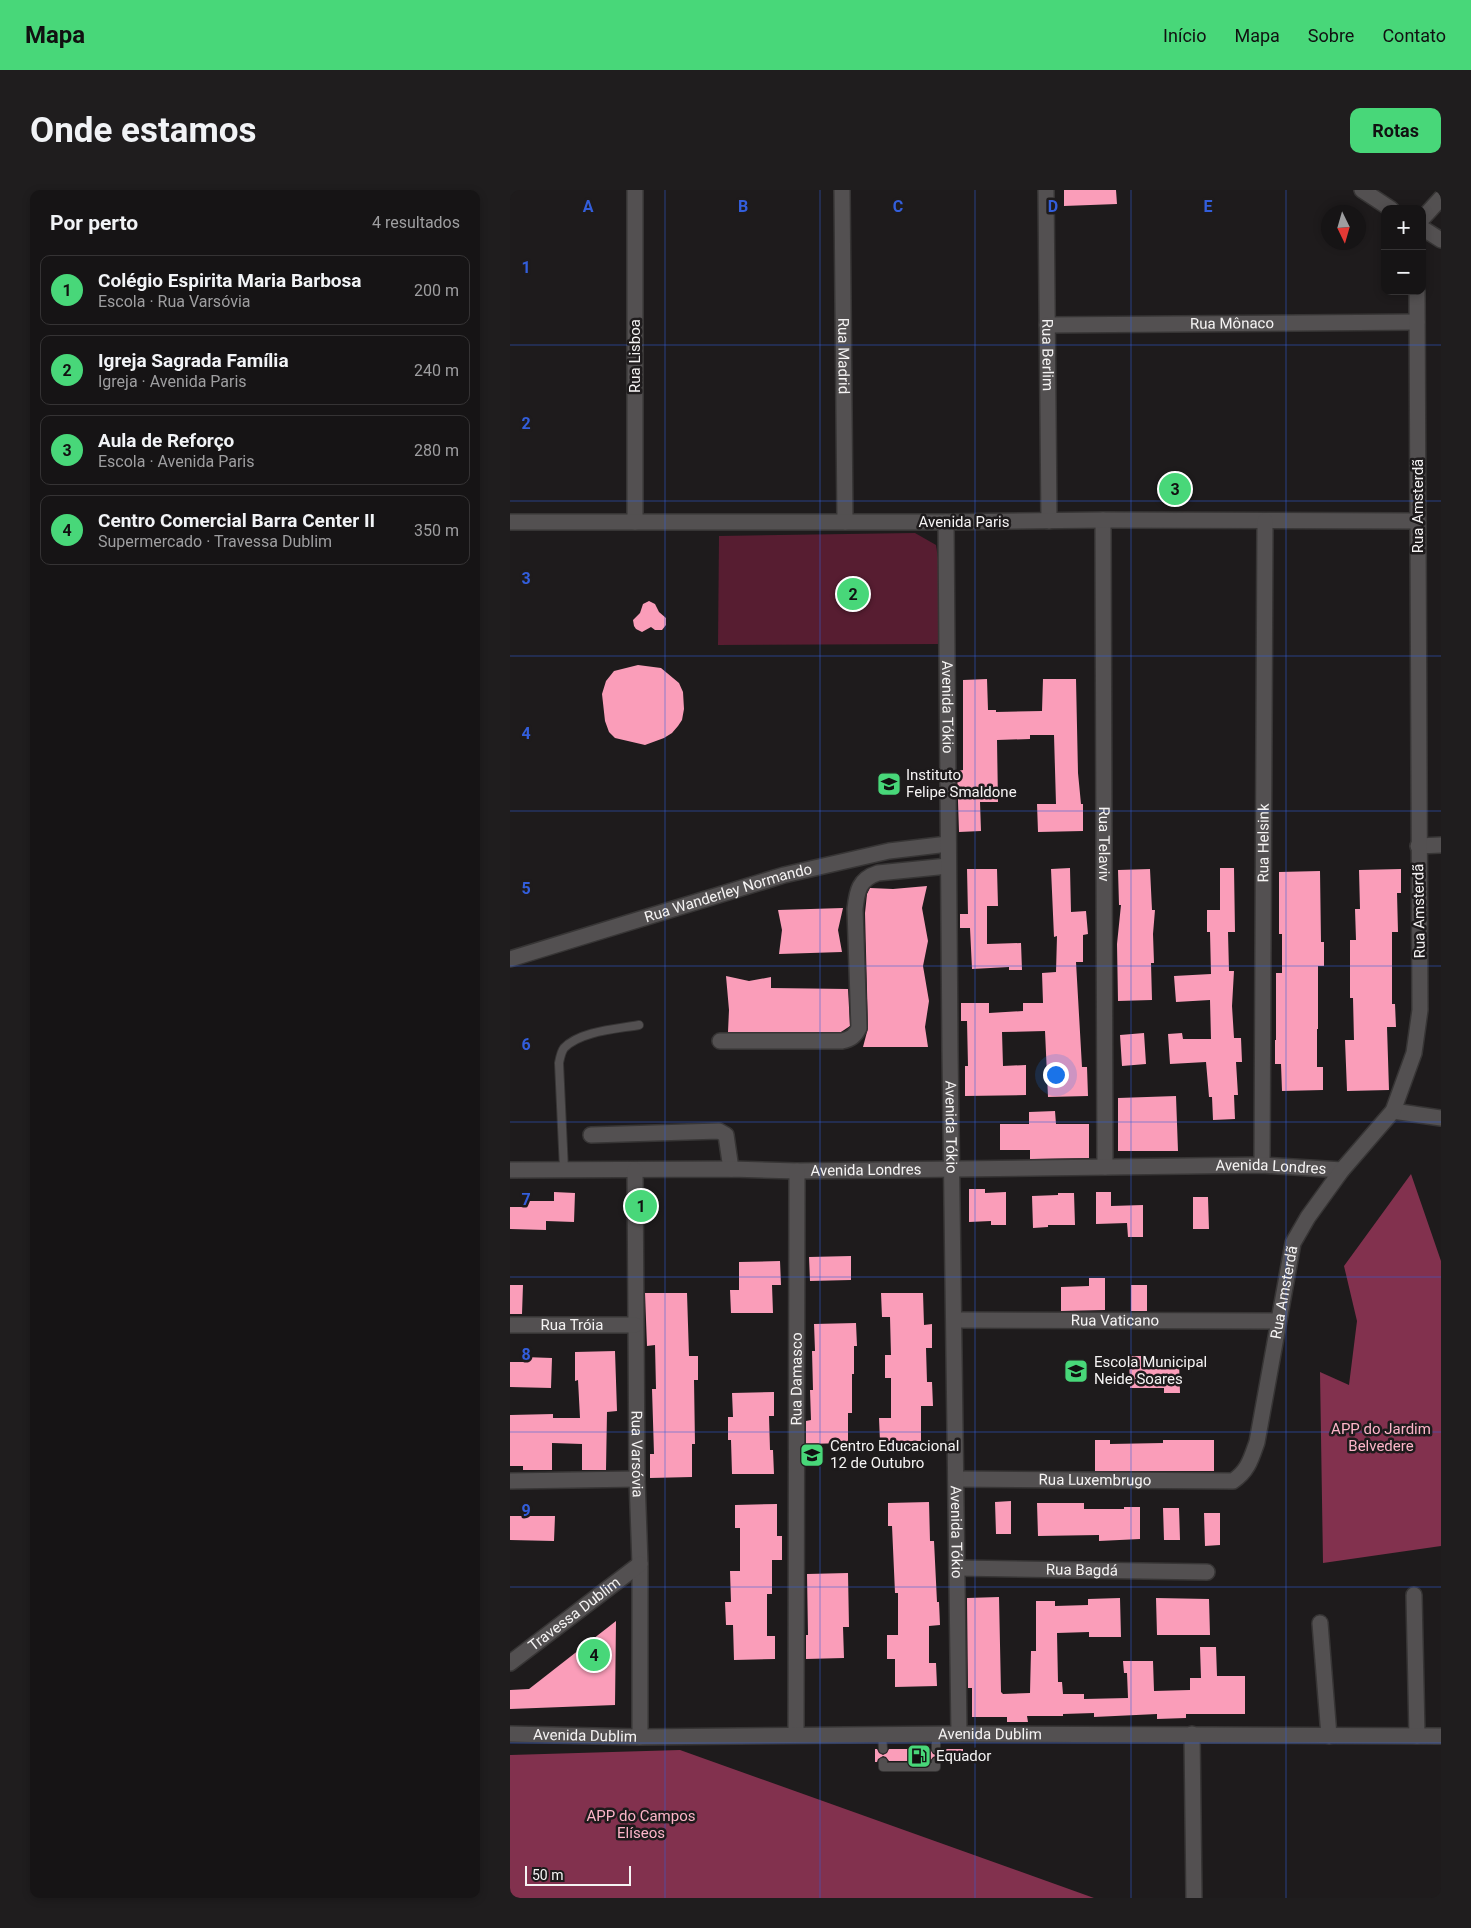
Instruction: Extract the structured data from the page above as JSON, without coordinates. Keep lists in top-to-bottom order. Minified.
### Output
{"streets":{"street":["Rua Mônaco","Rua Lisboa","Rua Madrid","Rua Berlim","Rua Amsterdã","Avenida Paris","Avenida Tókio","Rua Telaviv","Rua Helsink","Rua Wanderley Normando","Avenida Londres","Rua Vaticano","Rua Tróia","Rua Damasco","Rua Varsóvia","Rua Luxembrugo","Rua Bagdá","Travessa Dublim","Avenida Dublim"]},"crossings":[["Rua Mônaco","Rua Berlim"],["Rua Mônaco","Rua Amsterdã"],["Rua Lisboa","Avenida Paris"],["Rua Madrid","Avenida Paris"],["Rua Berlim","Avenida Paris"],["Rua Amsterdã","Avenida Paris"],["Rua Amsterdã","Avenida Londres"],["Rua Amsterdã","Rua Vaticano"],["Rua Amsterdã","Rua Luxembrugo"],["Avenida Paris","Avenida Tókio"],["Avenida Paris","Rua Telaviv"],["Avenida Paris","Rua Helsink"],["Avenida Tókio","Rua Wanderley Normando"],["Avenida Tókio","Avenida Londres"],["Avenida Tókio","Rua Vaticano"],["Avenida Tókio","Rua Luxembrugo"],["Avenida Tókio","Rua Bagdá"],["Avenida Tókio","Avenida Dublim"],["Rua Telaviv","Avenida Londres"],["Rua Helsink","Avenida Londres"],["Avenida Londres","Rua Damasco"],["Avenida Londres","Rua Varsóvia"],["Rua Tróia","Rua Varsóvia"],["Rua Damasco","Avenida Dublim"],["Rua Varsóvia","Travessa Dublim"],["Rua Varsóvia","Avenida Dublim"]],"parks":["APP do Jardim Belvedere","APP do Campos Elíseos"],"places":{"school or university":["Instituto Felipe Smaldone","Escola Municipal Neide Soares","Centro Educacional 12 de Outubro"],"fuel station":["Equador"]},"scale_bar":"50 m","north":"bottom","page":{"header":"Mapa","nav":["Início","Mapa","Sobre","Contato"],"buttons":"Rotas","title":"Onde estamos","heading":["Por perto","4 resultados"],"map_buttons":["+","−"],"list":[{"mark":"1","name":"Colégio Espirita Maria Barbosa","note":"Escola · Rua Varsóvia","value":"200 m"},{"mark":"2","name":"Igreja Sagrada Família","note":"Igreja · Avenida Paris","value":"240 m"},{"mark":"3","name":"Aula de Reforço","note":"Escola · Avenida Paris","value":"280 m"},{"mark":"4","name":"Centro Comercial Barra Center II","note":"Supermercado · Travessa Dublim","value":"350 m"}],"pins":["3","2","1","4"],"scale":"50 m"},"grid":{"columns":["A","B","C","D","E"],"rows":["1","2","3","4","5","6","7","8","9"]}}
